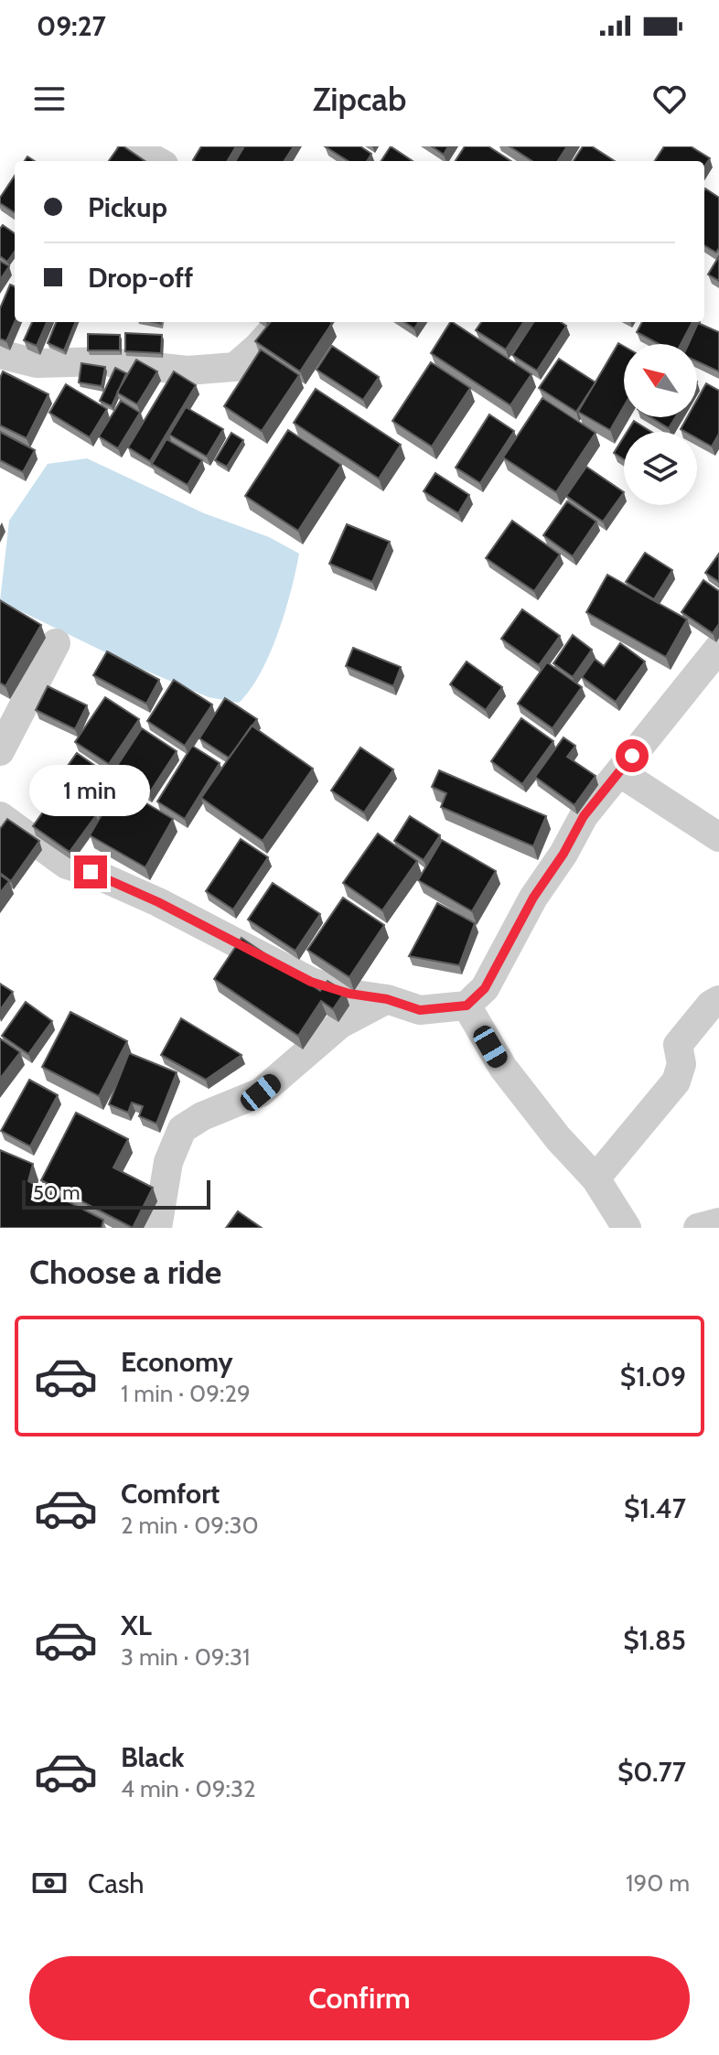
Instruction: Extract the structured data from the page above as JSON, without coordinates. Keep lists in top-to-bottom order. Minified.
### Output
{"scale_bar":"50 m","north":"top left","page":{"status":"09:27","header":"Zipcab","banner":["Pickup","Drop-off"],"bubble":"1 min","scale":"50 m","heading":"Choose a ride","list":[{"name":"Economy","note":"1 min · 09:29","value":"$1.09"},{"name":"Comfort","note":"2 min · 09:30","value":"$1.47"},{"name":"XL","note":"3 min · 09:31","value":"$1.85"},{"name":"Black","note":"4 min · 09:32","value":"$0.77"}],"pay":["Cash","190 m"],"buttons":"Confirm"}}
